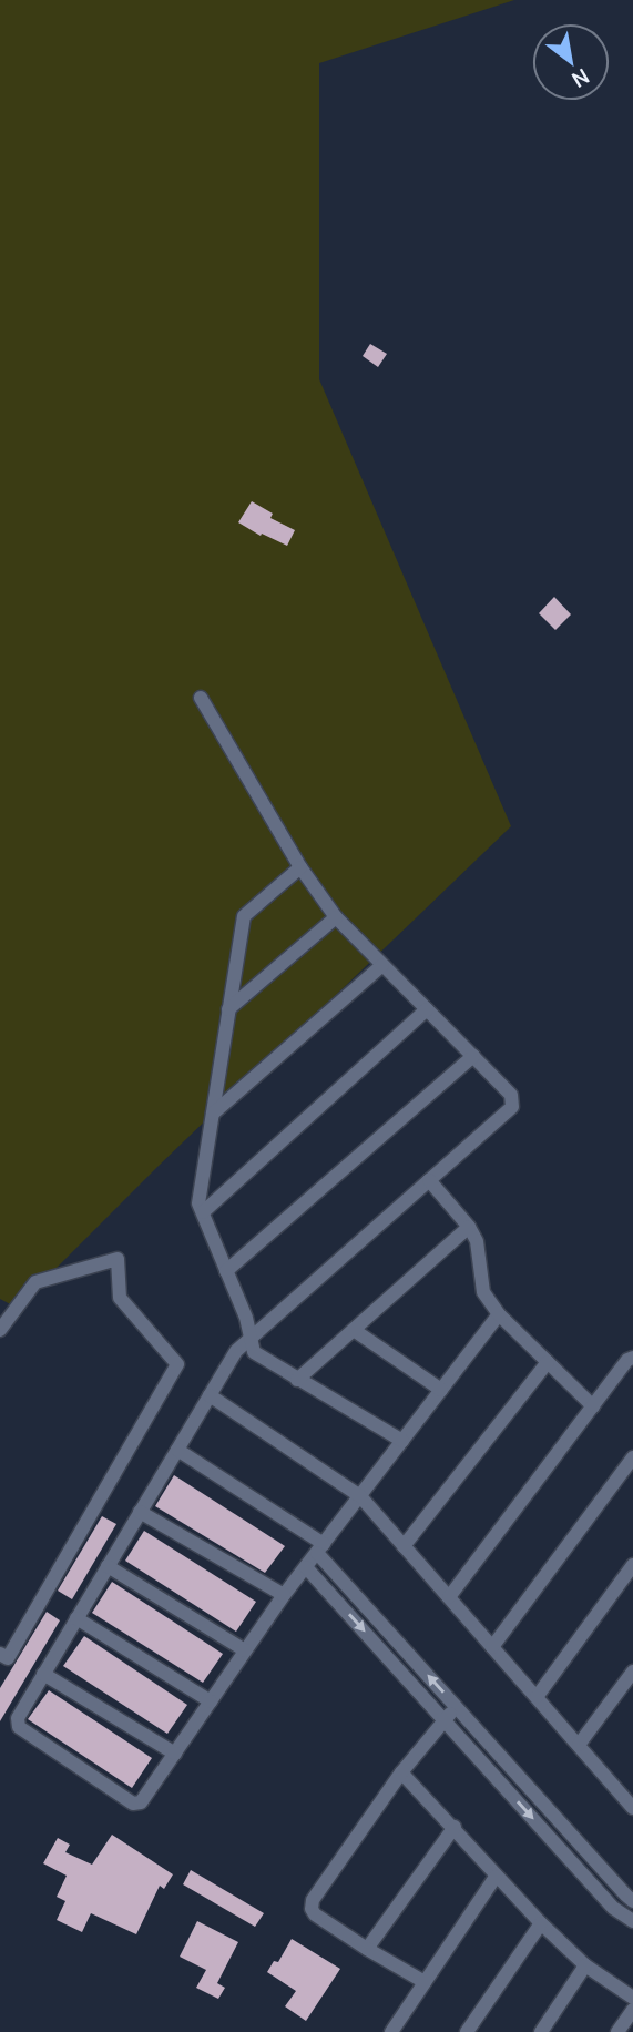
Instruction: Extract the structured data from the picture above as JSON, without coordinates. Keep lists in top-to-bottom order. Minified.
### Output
{"north":"bottom right"}
